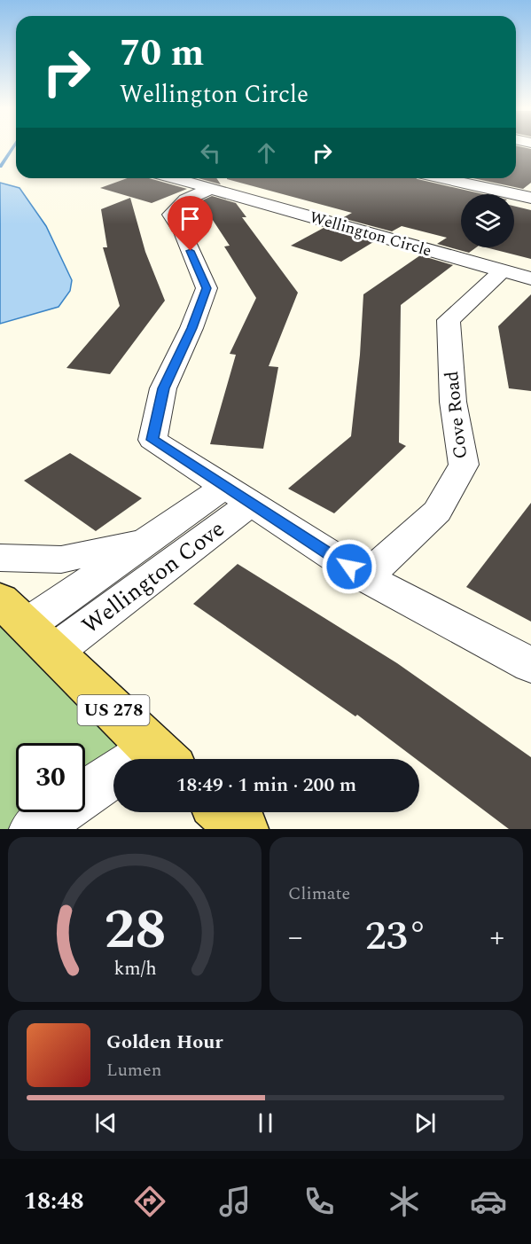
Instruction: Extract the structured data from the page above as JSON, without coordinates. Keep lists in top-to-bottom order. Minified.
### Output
{"streets":{"main road":["US 278"],"street":["Wellington Circle","Cove Road","Wellington Cove"]},"crossings":[["Wellington Circle","Cove Road"],["Wellington Cove","US 278"]],"page":{"turn":["70 m","Wellington Circle"],"limit":"30","trip":"18:49 · 1 min · 200 m","tile":"Climate","heat":["−","23°","+"],"song":["Golden Hour","Lumen"],"tabs":"18:48","gauge":["28","km/h"]}}
